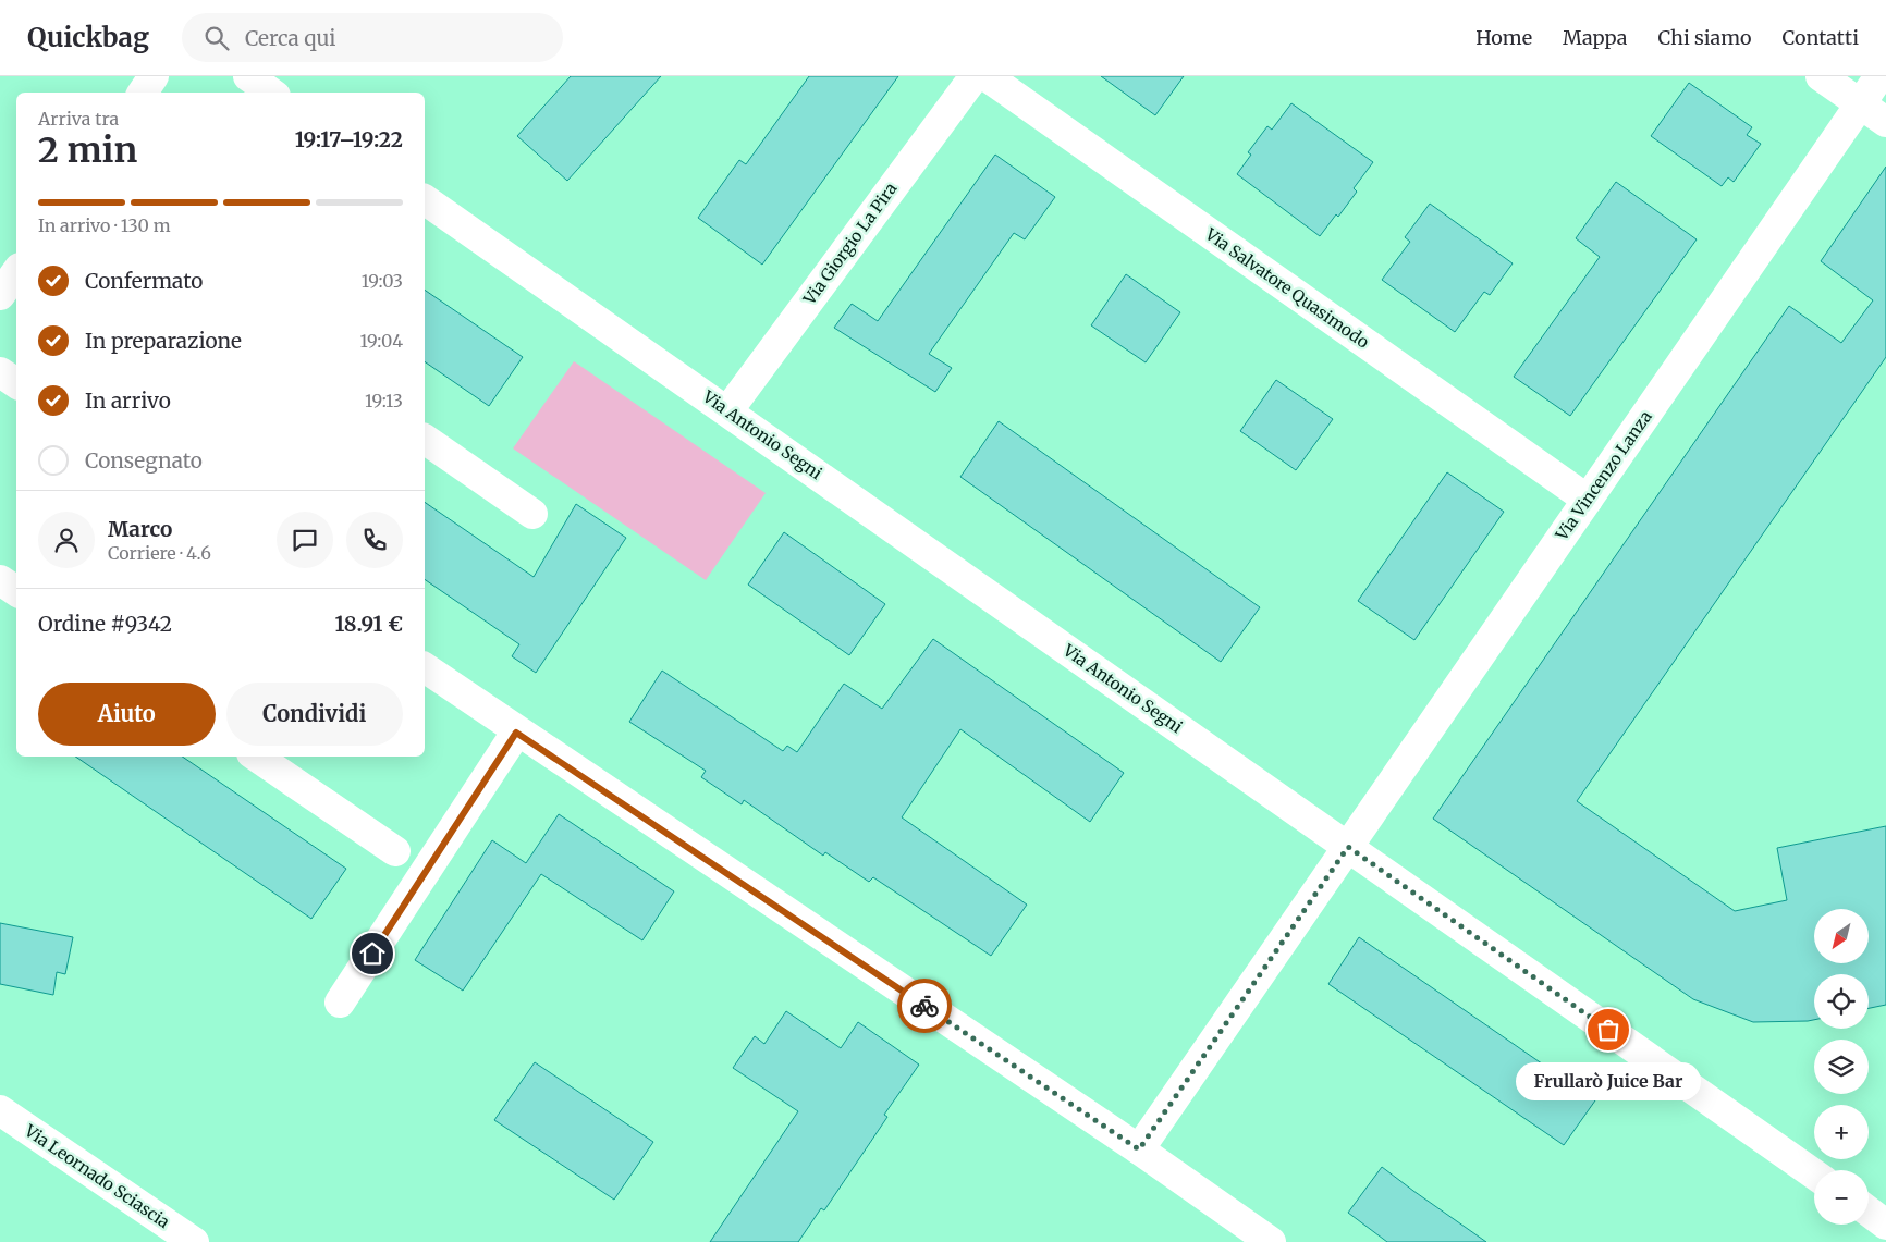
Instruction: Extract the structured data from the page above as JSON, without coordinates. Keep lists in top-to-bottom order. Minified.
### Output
{"streets":{"street":["Via Giorgio La Pira","Via Salvatore Quasimodo","Via Antonio Segni","Via Vincenzo Lanza","Via Leornado Sciascia"]},"crossings":[["Via Giorgio La Pira","Via Antonio Segni"],["Via Salvatore Quasimodo","Via Vincenzo Lanza"],["Via Antonio Segni","Via Vincenzo Lanza"]],"places":["Frullarò Juice Bar"],"north":"bottom left","page":{"header":"Quickbag","search":"Cerca qui","nav":["Home","Mappa","Chi siamo","Contatti"],"heading":["2 min","Arriva tra","19:17–19:22"],"panel":["Marco","Corriere · 4.6","Ordine #9342","18.91 €"],"bar":"In arrivo · 130 m","list":[["Confermato","19:03"],["In preparazione","19:04"],["In arrivo","19:13"],"Consegnato"],"buttons":["Aiuto","Condividi"],"map_buttons":["+","−"],"bubble":"Frullarò Juice Bar"}}
